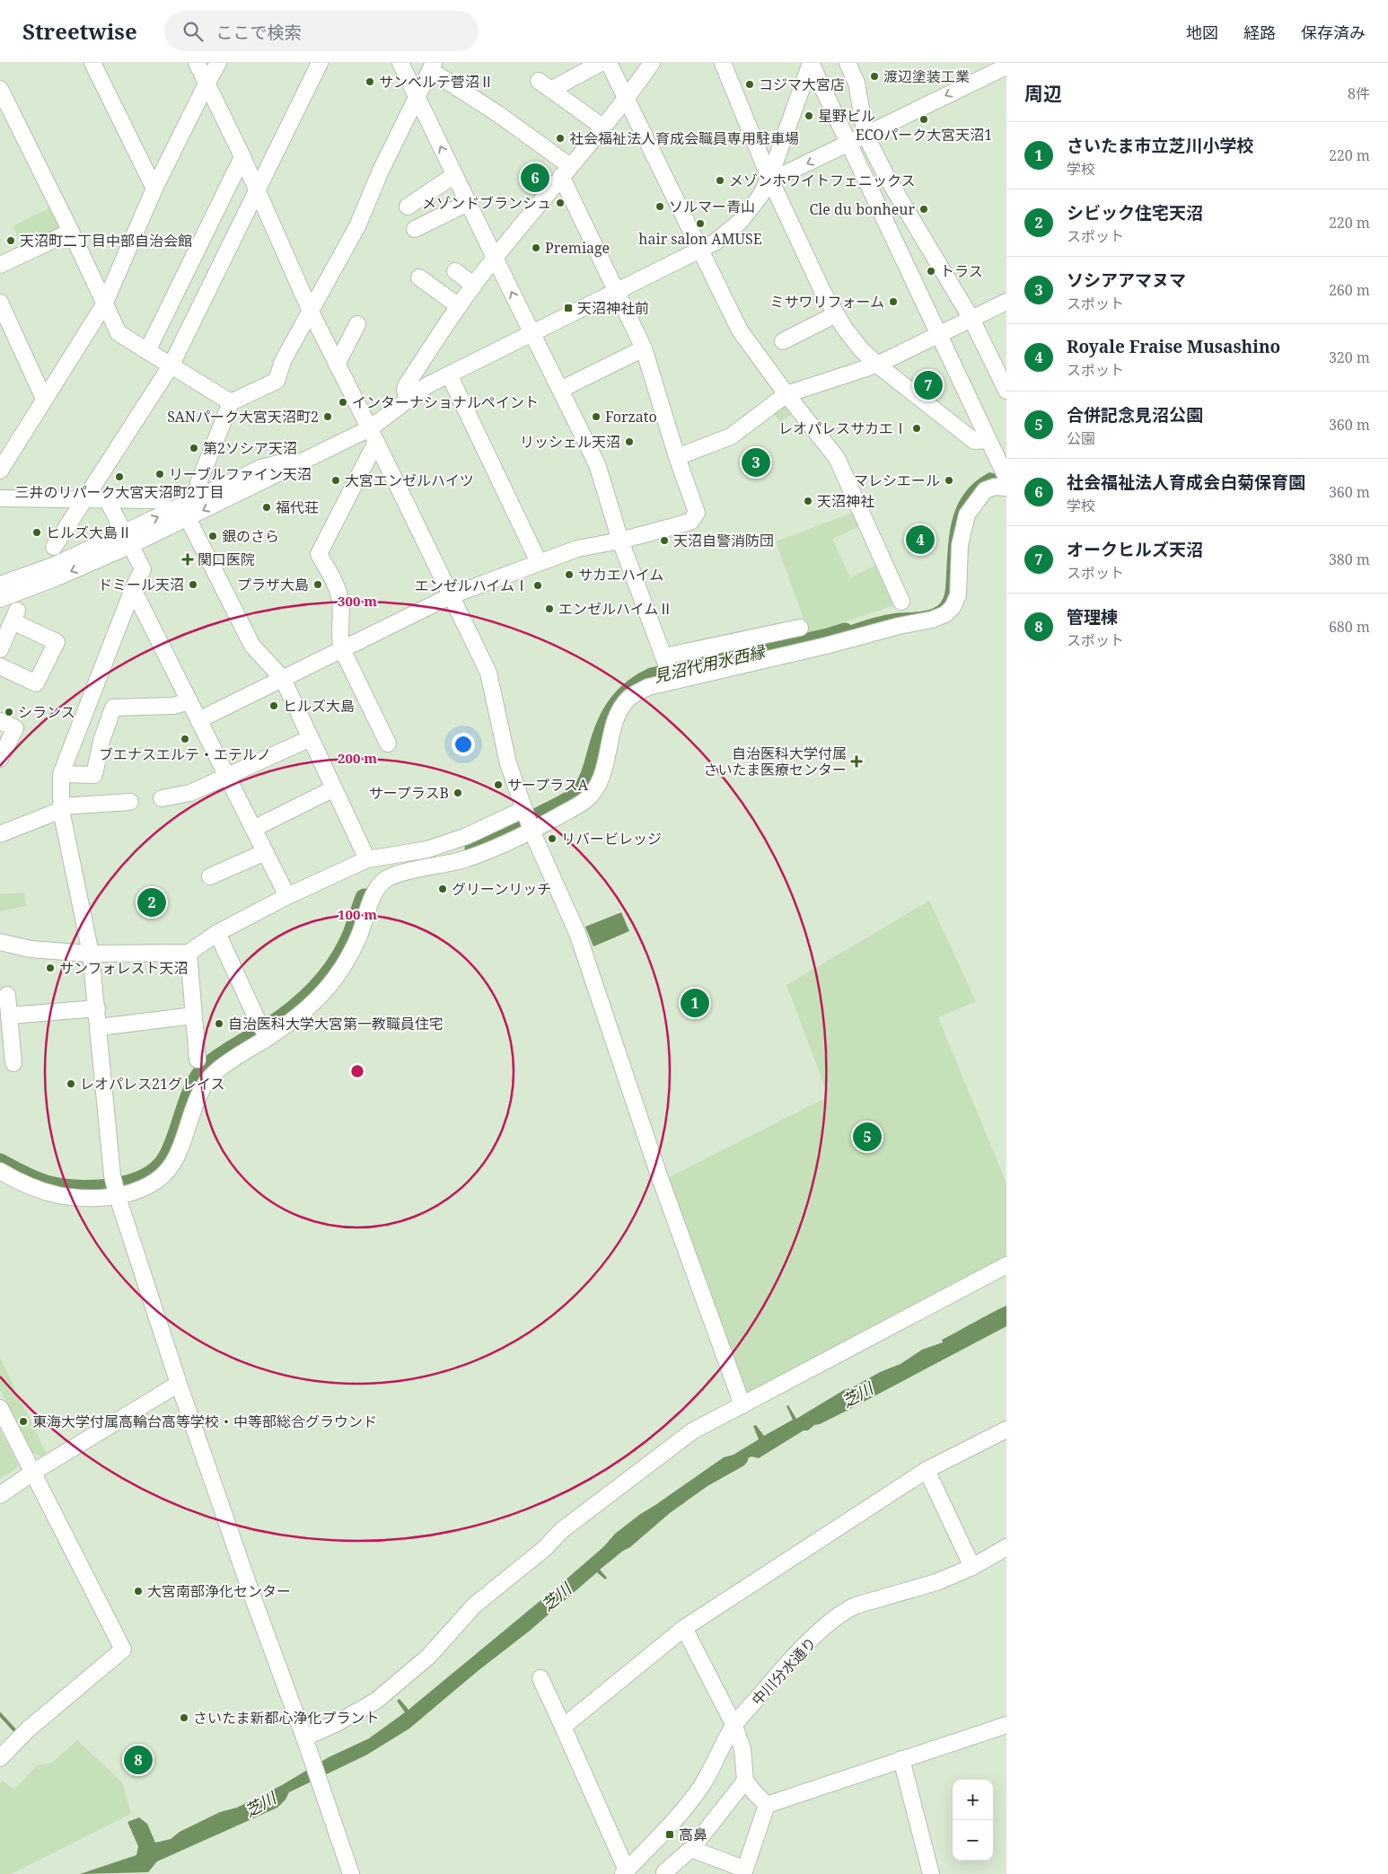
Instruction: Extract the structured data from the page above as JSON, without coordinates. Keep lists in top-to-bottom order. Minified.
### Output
{"streets":{"street":["中川分水通り"]},"water":["見沼代用水西縁","芝川"],"places":{"other":["渡辺塗装工業","サンベルテ菅沼Ⅱ","コジマ大宮店","星野ビル","ECOパーク大宮天沼1","社会福祉法人育成会職員専用駐車場","メゾンホワイトフェニックス","メゾンドブランシュ","ソルマー青山","Cle du bonheur","hair salon AMUSE","天沼町二丁目中部自治会館","Premiage","トラス","ミサワリフォーム","インターナショナルペイント","SANパーク大宮天沼町2","Forzato","レオパレスサカエⅠ","リッシェル天沼","第2ソシア天沼","リーブルファイン天沼","三井のリパーク大宮天沼町2丁目","大宮エンゼルハイツ","マレシエール","天沼神社","福代荘","ヒルズ大島Ⅱ","銀のさら","天沼自警消防団","サカエハイム","ドミール天沼","プラザ大島","エンゼルハイムⅠ","エンゼルハイムⅡ","ヒルズ大島","シランス","ブエナスエルテ・エテルノ","サープラスA","サープラスB","リバービレッジ","グリーンリッチ","サンフォレスト天沼","自治医科大学大宮第一教職員住宅","レオパレス21グレイス","東海大学付属高輪台高等学校・中等部総合グラウンド","大宮南部浄化センター","さいたま新都心浄化プラント"],"transit":["天沼神社前","高鼻"],"health":["関口医院","自治医科大学付属 さいたま医療センター"]},"page":{"header":"Streetwise","search":"ここで検索","nav":["地図","経路","保存済み"],"heading":["周辺","8件"],"list":[{"mark":"1","name":"さいたま市立芝川小学校","note":"学校","value":"220 m"},{"mark":"2","name":"シビック住宅天沼","note":"スポット","value":"220 m"},{"mark":"3","name":"ソシアアマヌマ","note":"スポット","value":"260 m"},{"mark":"4","name":"Royale Fraise Musashino","note":"スポット","value":"320 m"},{"mark":"5","name":"合併記念見沼公園","note":"公園","value":"360 m"},{"mark":"6","name":"社会福祉法人育成会白菊保育園","note":"学校","value":"360 m"},{"mark":"7","name":"オークヒルズ天沼","note":"スポット","value":"380 m"},{"mark":"8","name":"管理棟","note":"スポット","value":"680 m"}],"pins":["6","7","3","4","2","1","5","8"],"map_buttons":["+","−"]},"rings":["300 m","200 m","100 m"]}
